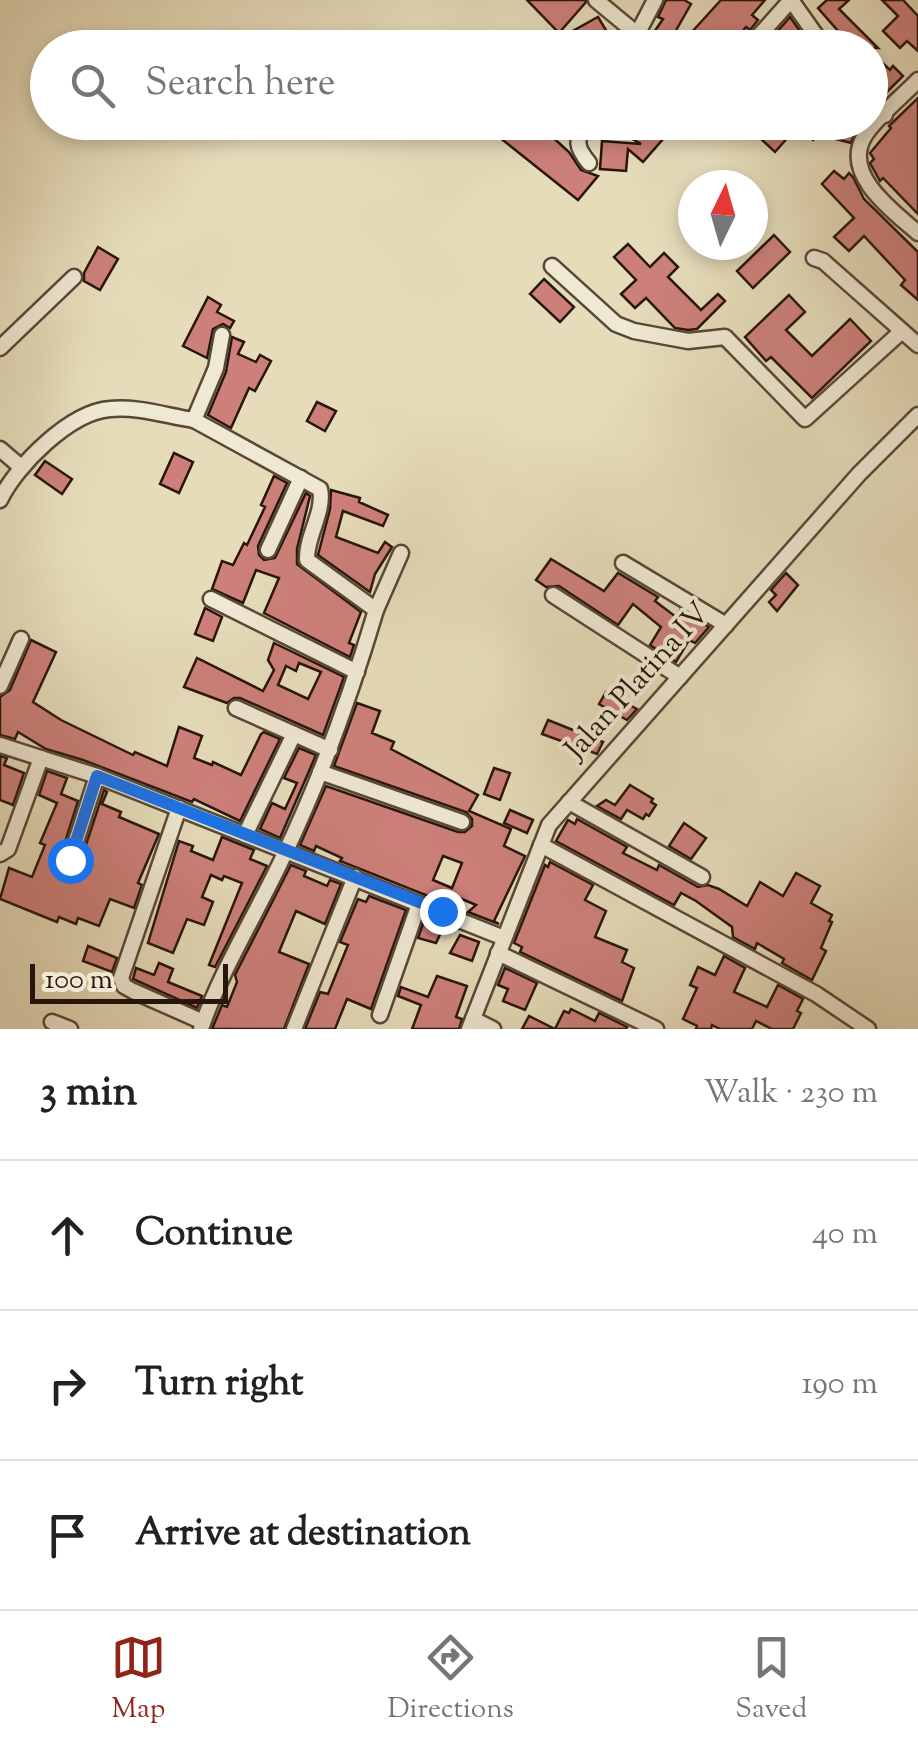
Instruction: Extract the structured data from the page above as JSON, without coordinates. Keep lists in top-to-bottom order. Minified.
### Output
{"streets":{"street":["Jalan Platina IV"]},"scale_bar":"100 m","north":"top","page":{"search":"Search here","scale":"100 m","heading":["3 min","Walk · 230 m"],"list":[["Continue","40 m"],["Turn right","190 m"],"Arrive at destination"],"nav":["Map","Directions","Saved"]}}
